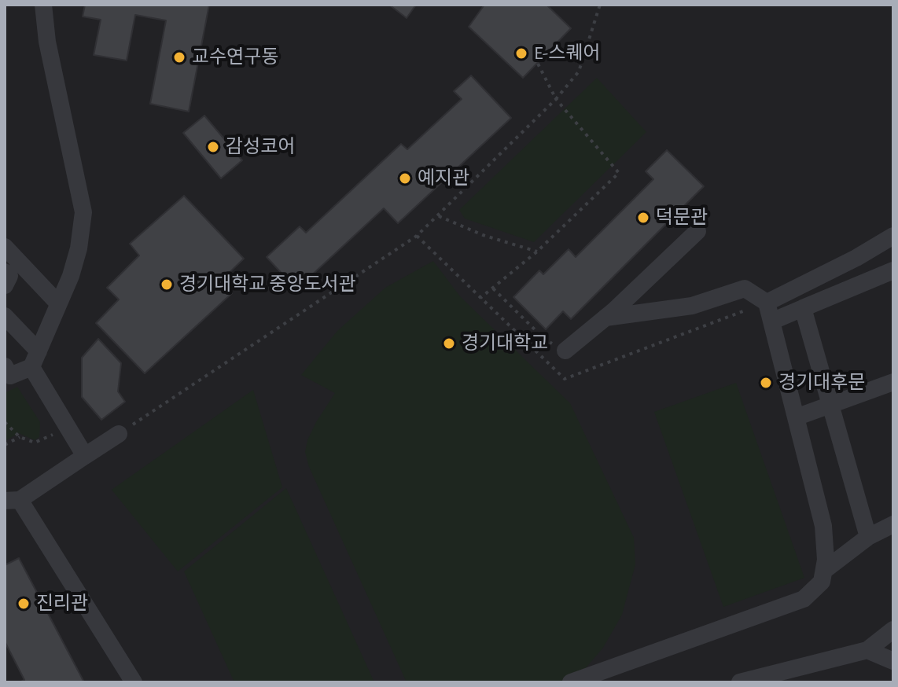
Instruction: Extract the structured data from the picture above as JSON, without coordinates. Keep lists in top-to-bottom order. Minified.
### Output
{"places":["E-스퀘어","교수연구동","감성코어","예지관","덕문관","경기대학교 중앙도서관","경기대학교","경기대후문","진리관"]}
